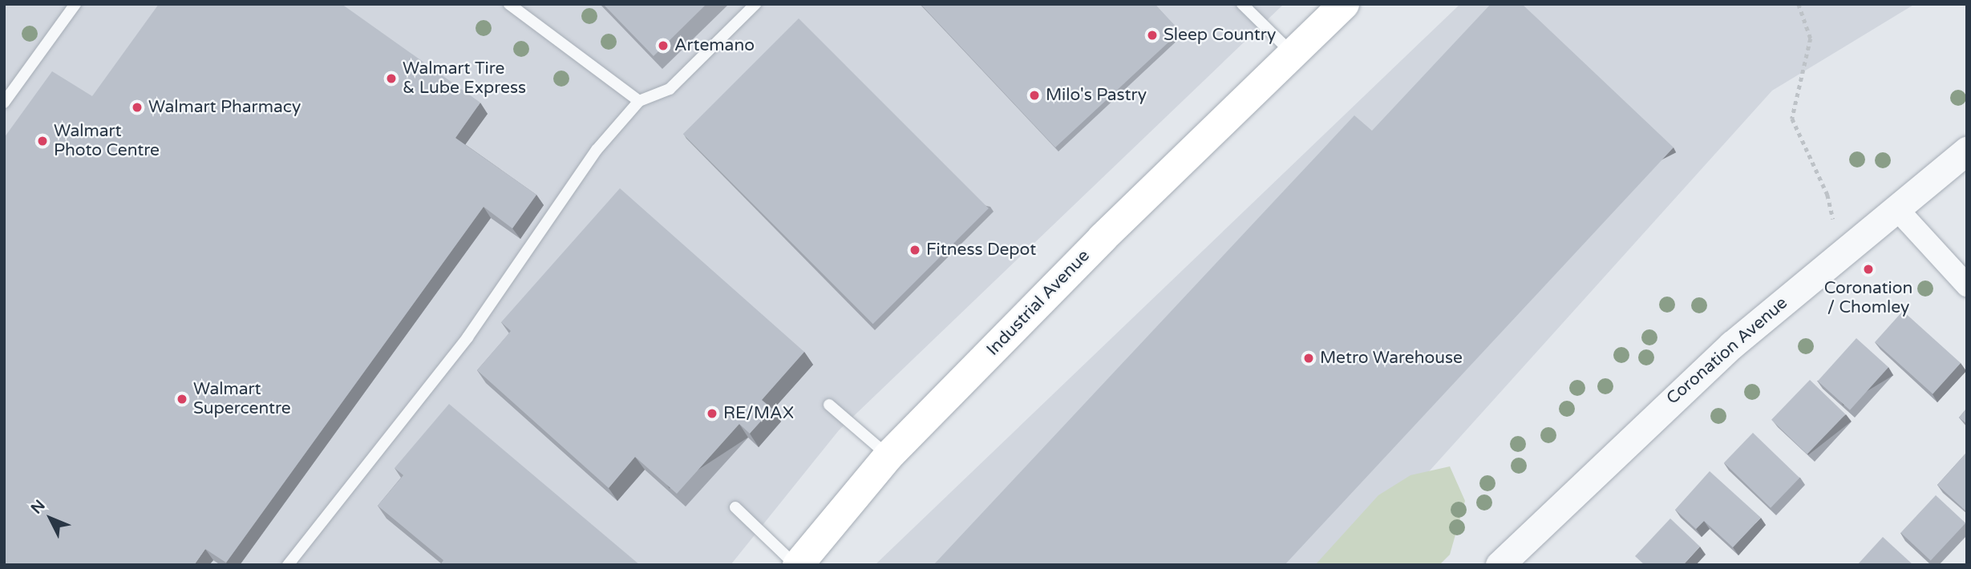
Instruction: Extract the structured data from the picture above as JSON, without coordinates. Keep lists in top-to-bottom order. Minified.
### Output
{"streets":{"main road":["Industrial Avenue"],"street":["Coronation Avenue"]},"places":["Sleep Country","Artemano","Walmart Tire & Lube Express","Milo's Pastry","Walmart Pharmacy","Walmart Photo Centre","Fitness Depot","Coronation / Chomley","Metro Warehouse","Walmart Supercentre","RE/MAX"],"north":"top left"}
